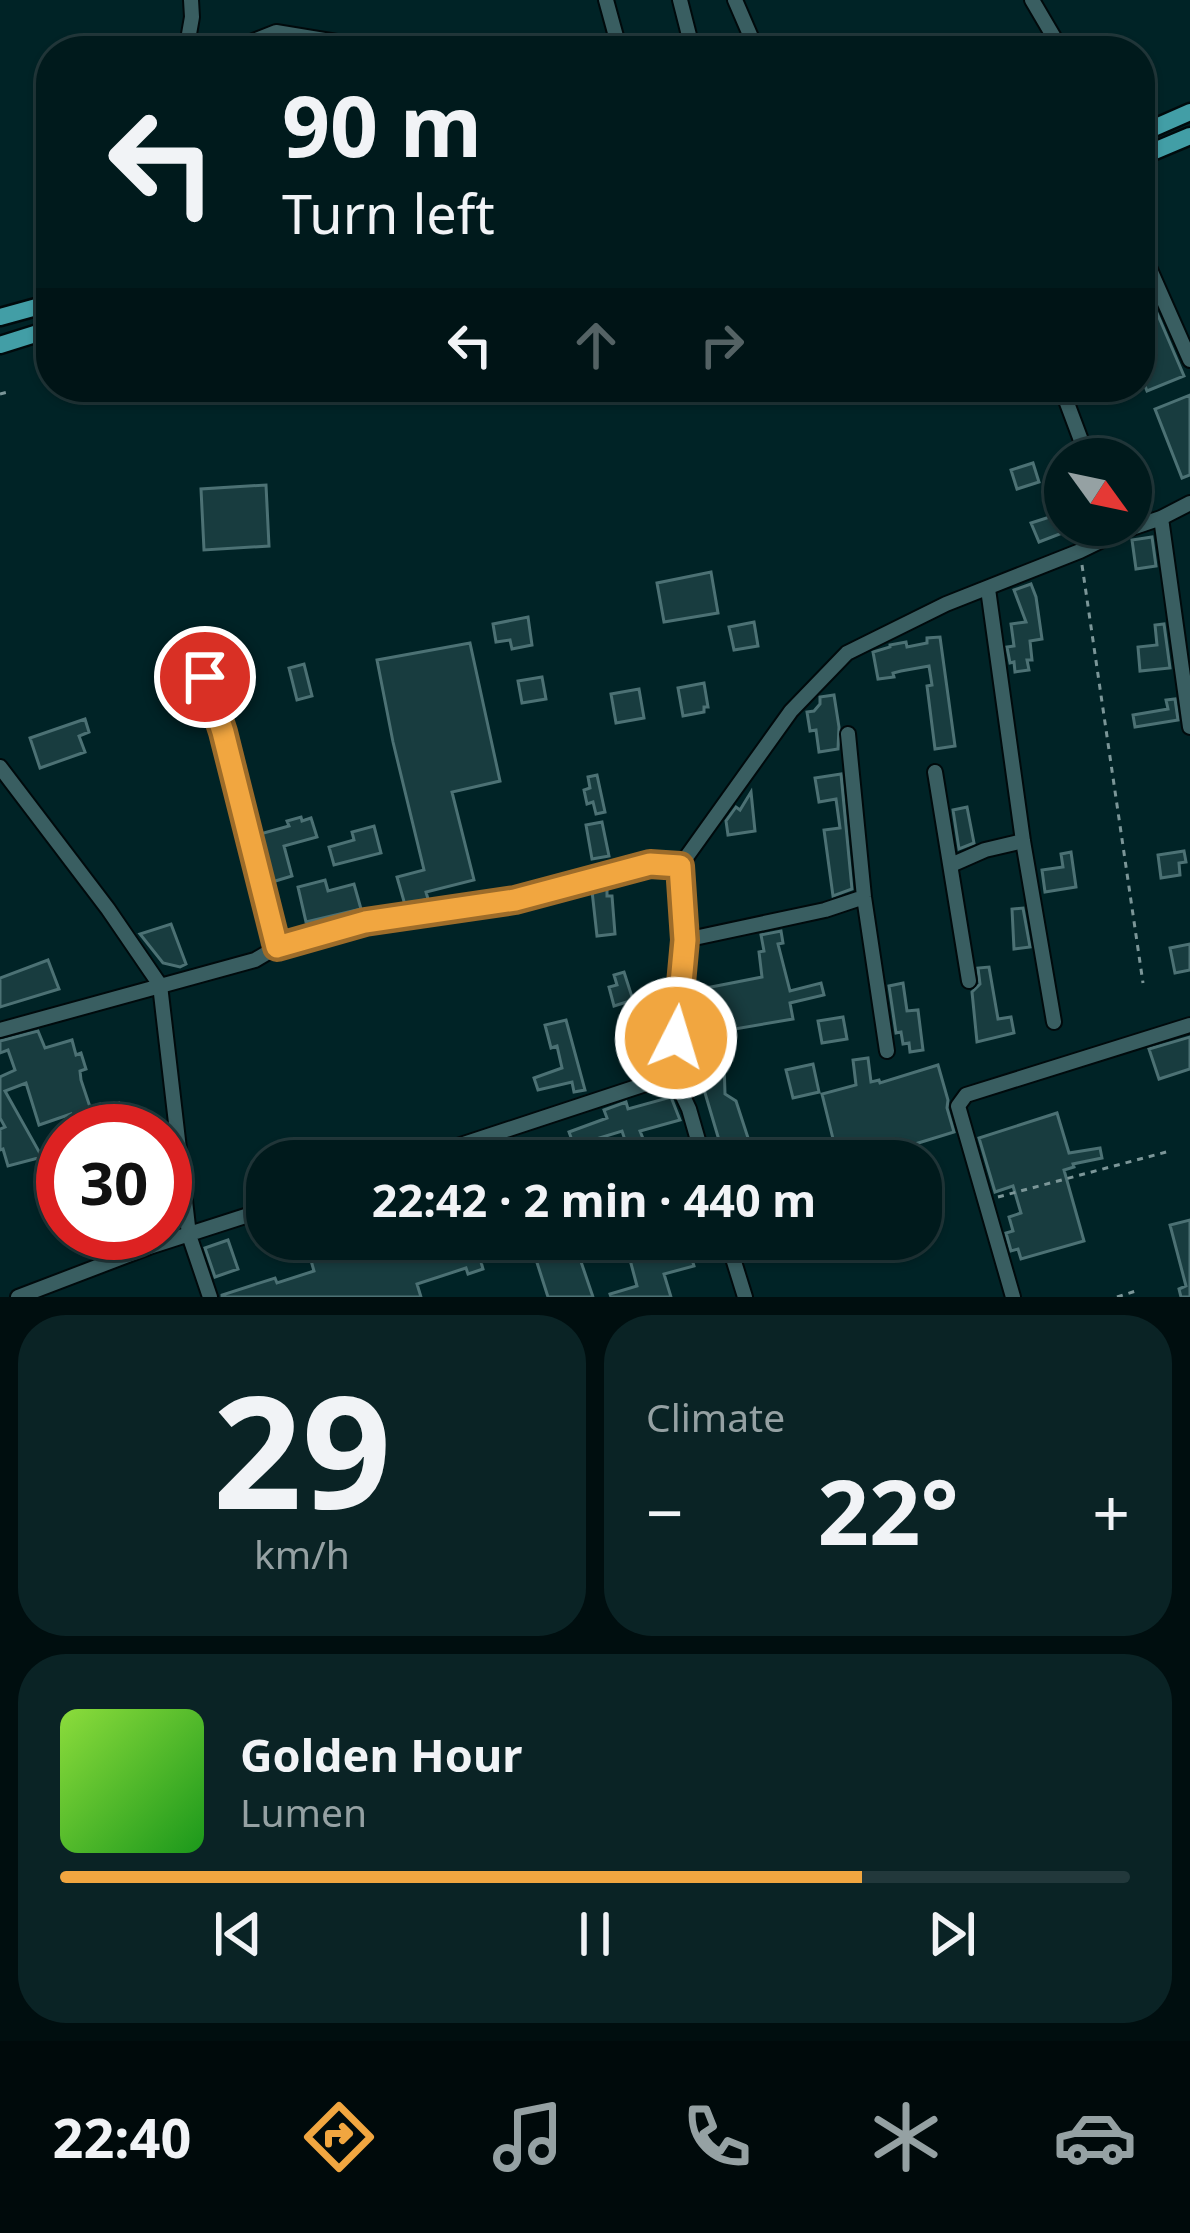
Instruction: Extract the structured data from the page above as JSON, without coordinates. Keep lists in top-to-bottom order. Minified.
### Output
{"north":"bottom right","page":{"turn":["90 m","Turn left"],"limit":"30","trip":"22:42 · 2 min · 440 m","tile":[["29","km/h"],"Climate"],"heat":["−","22°","+"],"song":["Golden Hour","Lumen"],"tabs":"22:40"}}
